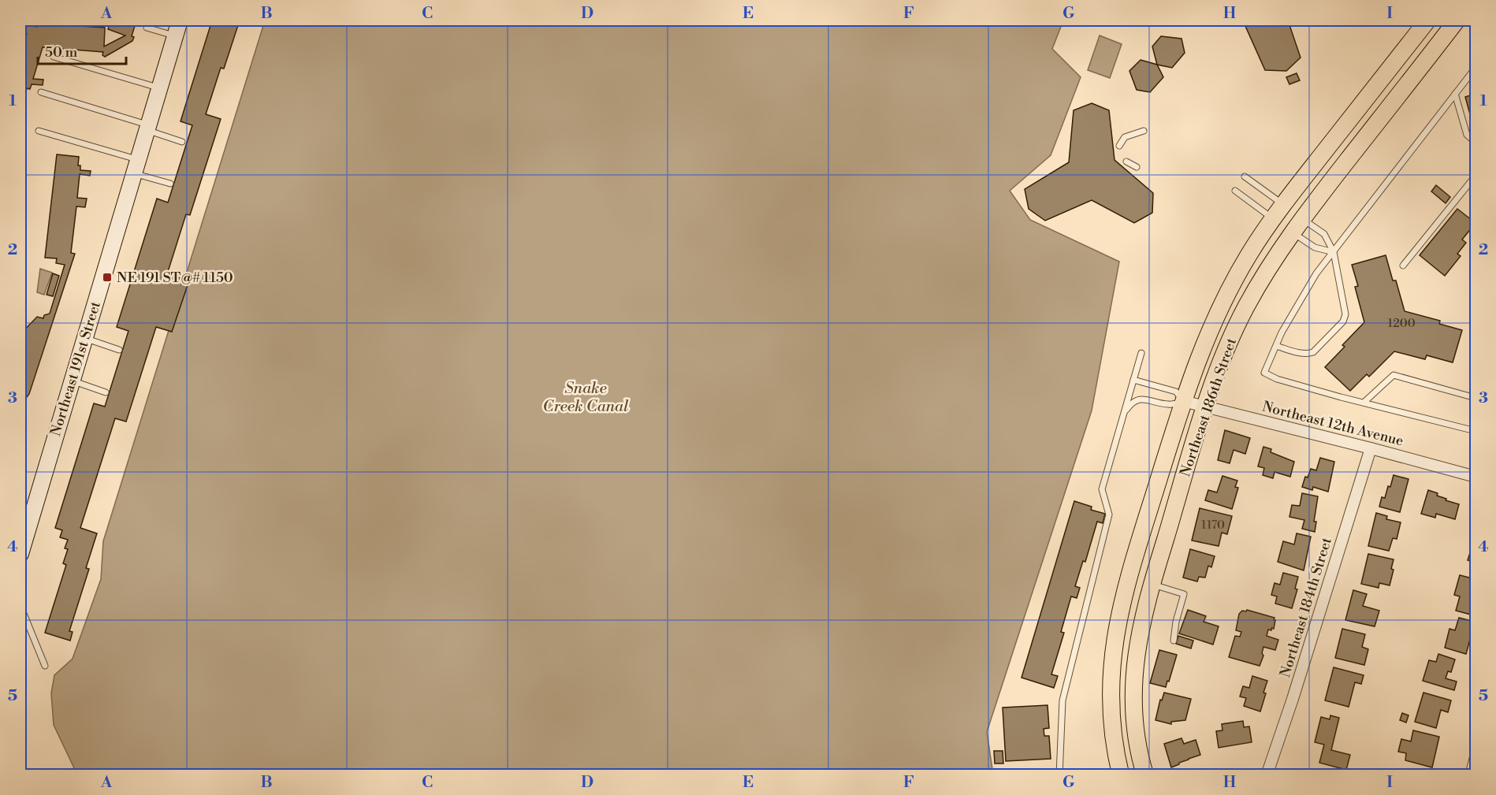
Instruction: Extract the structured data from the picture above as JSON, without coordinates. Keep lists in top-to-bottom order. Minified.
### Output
{"streets":{"main road":["Northeast 186th Street"],"street":["Northeast 191st Street","Northeast 12th Avenue","Northeast 184th Street"]},"crossings":[["Northeast 186th Street","Northeast 12th Avenue"],["Northeast 12th Avenue","Northeast 184th Street"]],"water":["Snake Creek Canal"],"places":{"transit":["NE 191 ST@# 1150"]},"house_numbers":["1200","1170"],"scale_bar":"50 m","grid":{"columns":["A","B","C","D","E","F","G","H","I"],"rows":["1","2","3","4","5"]}}
